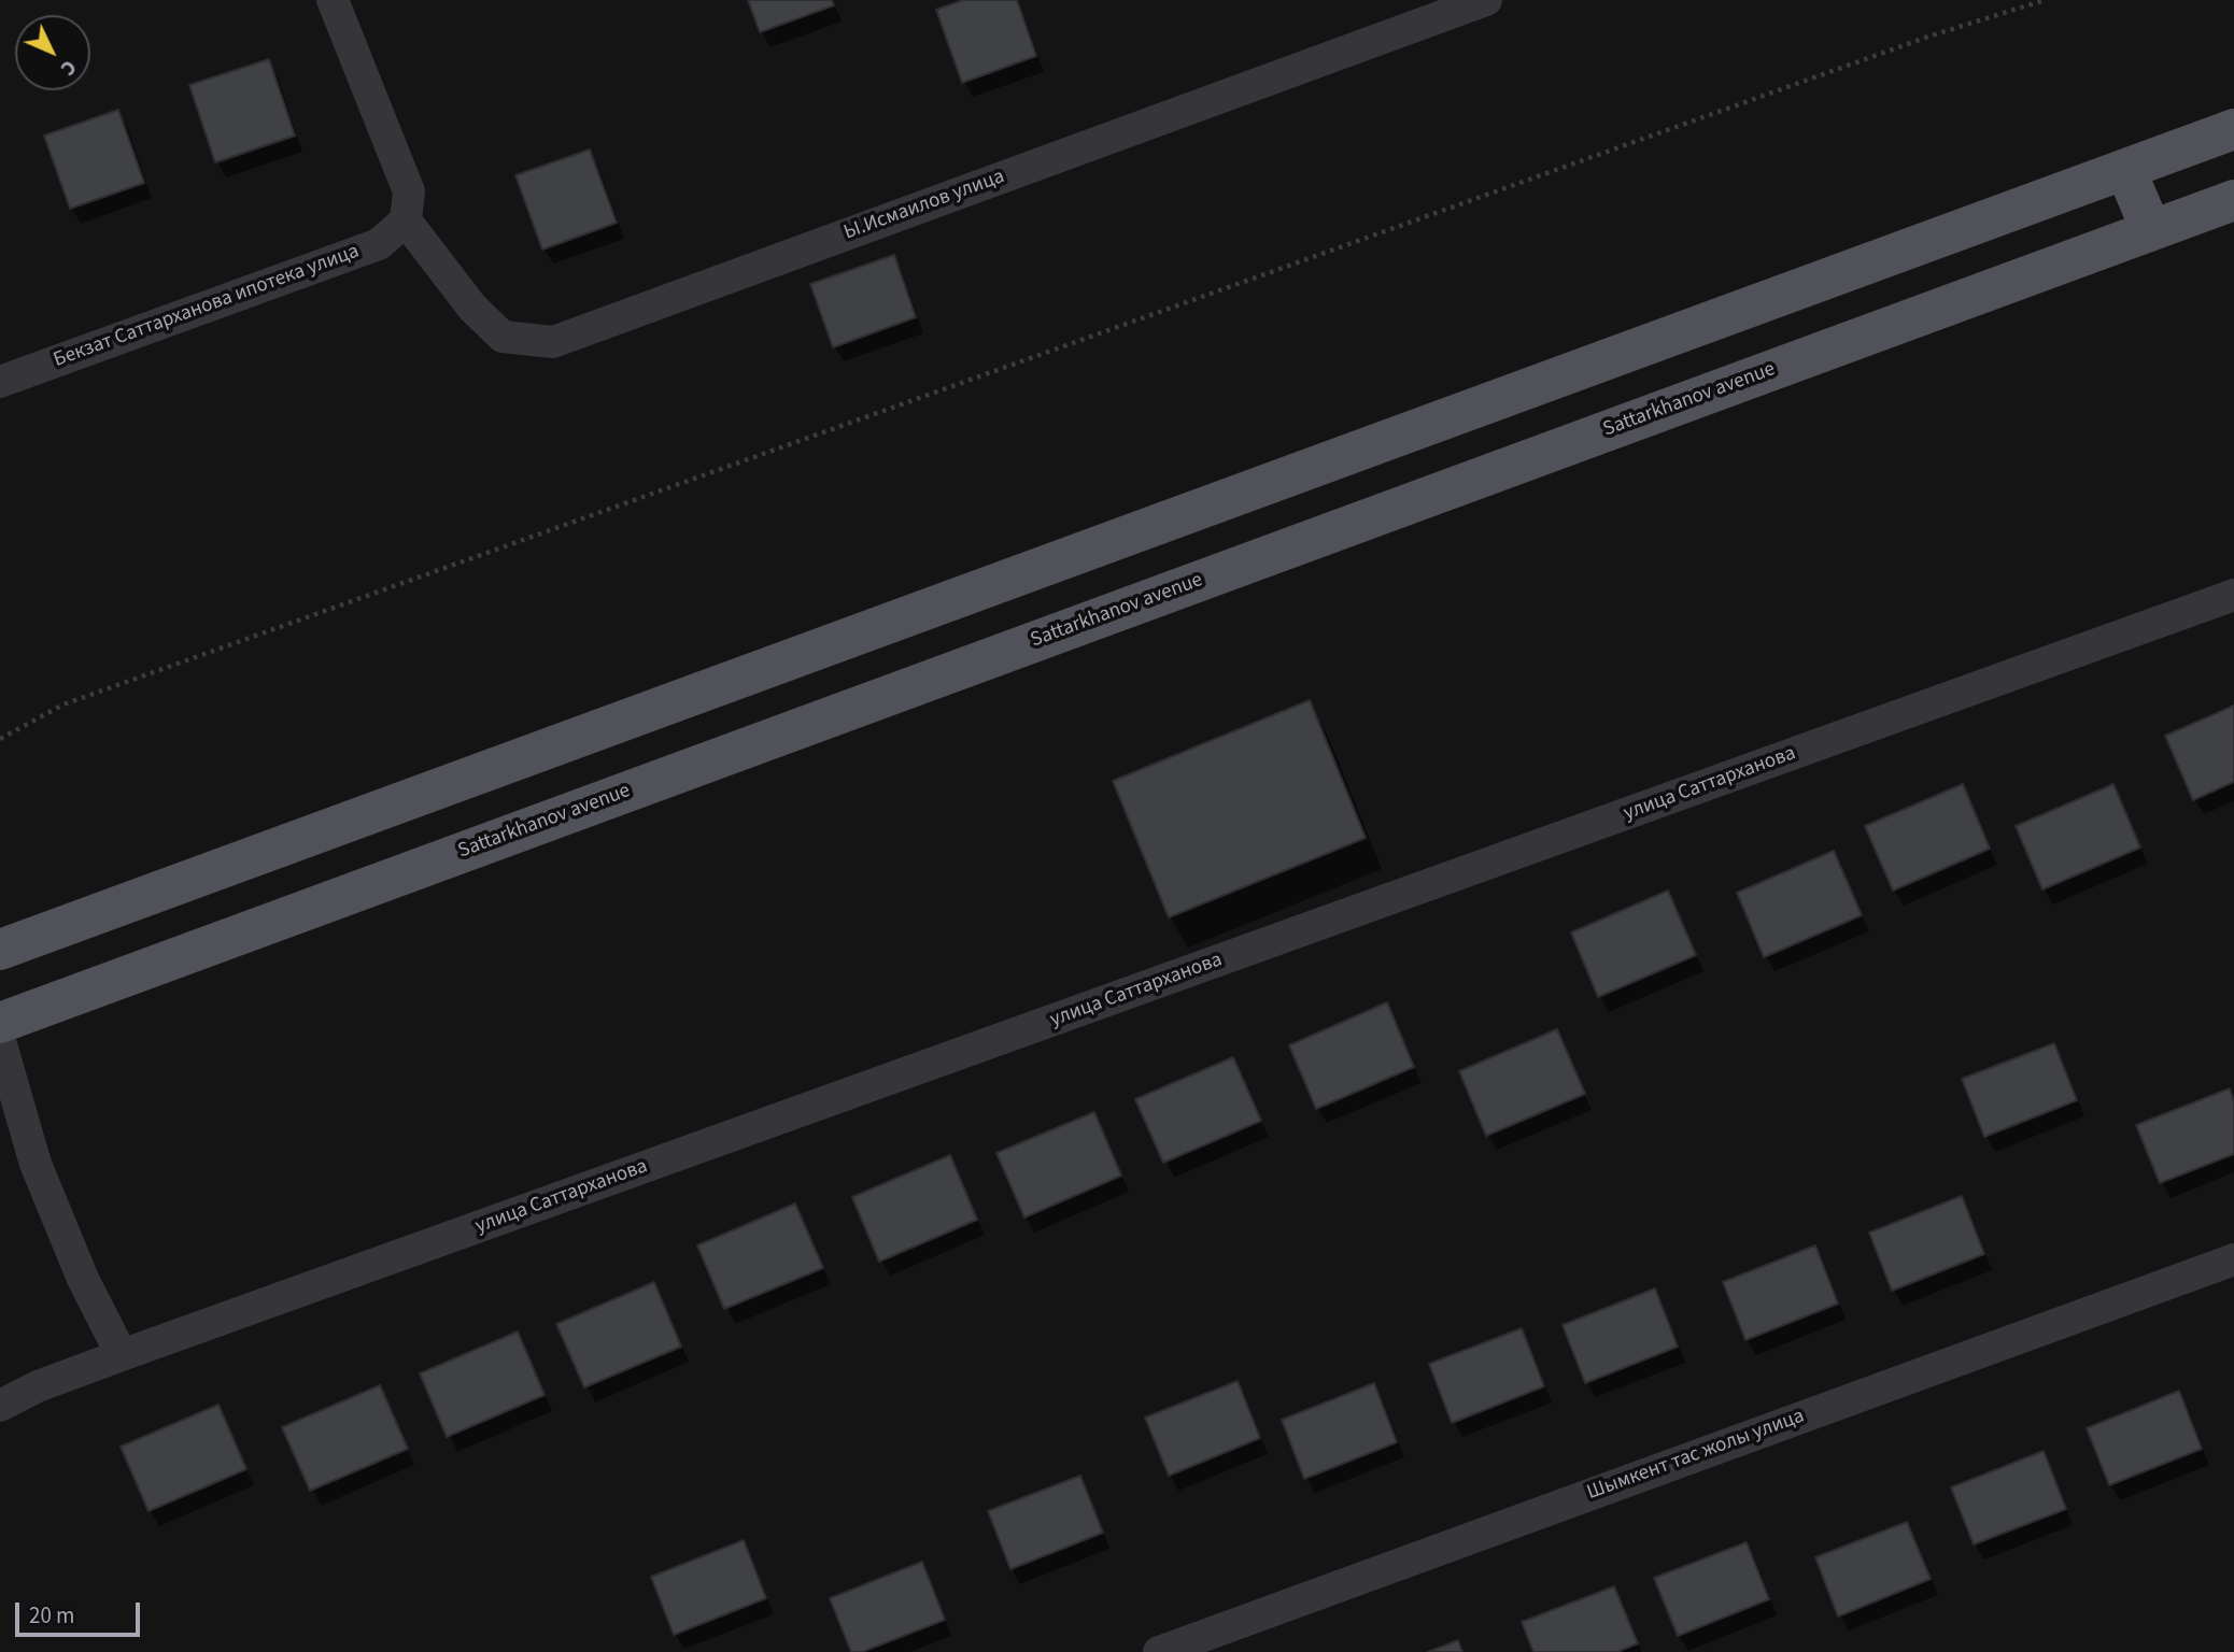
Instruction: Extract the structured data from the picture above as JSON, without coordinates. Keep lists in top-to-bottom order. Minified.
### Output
{"streets":{"main road":["Sattarkhanov avenue"],"street":["Ы.Исмаилов улица","Бекзат Саттарханова ипотека улица","улица Саттарханова","Шымкент тас жолы улица"]},"crossings":[["Ы.Исмаилов улица","Бекзат Саттарханова ипотека улица"]],"scale_bar":"20 m","north":"bottom right"}
